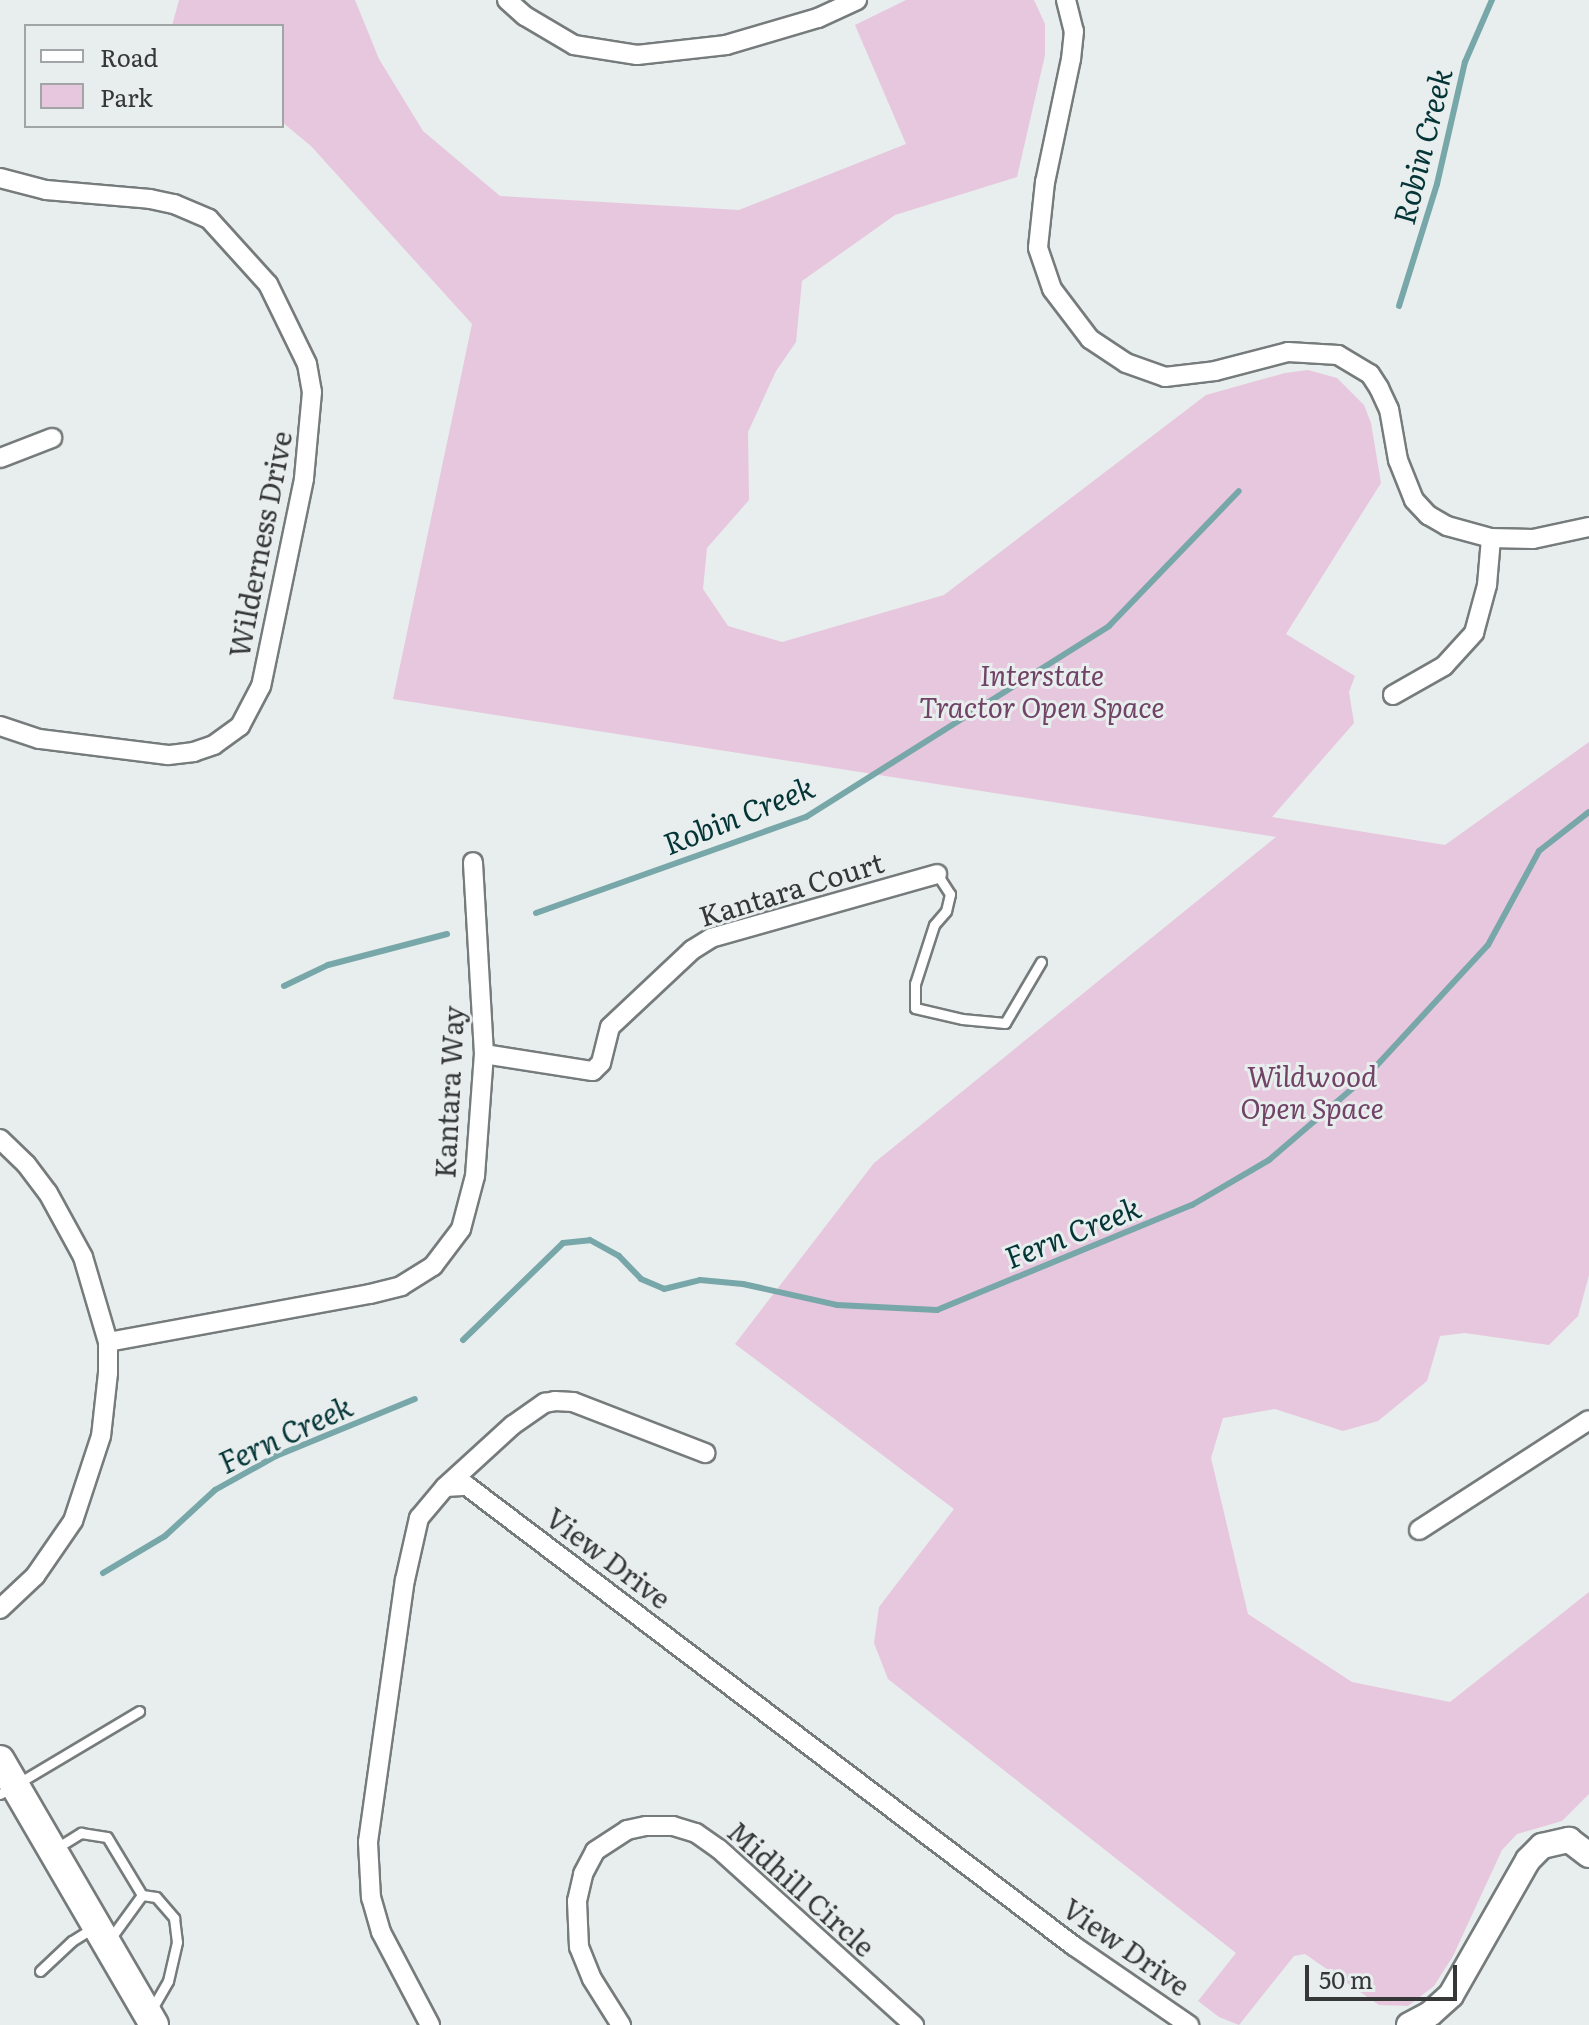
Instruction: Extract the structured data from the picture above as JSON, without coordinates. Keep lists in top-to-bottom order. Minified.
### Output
{"streets":{"street":["Wilderness Drive","Kantara Court","Kantara Way","View Drive","Midhill Circle"]},"crossings":[["Kantara Court","Kantara Way"]],"water":["Robin Creek","Fern Creek"],"parks":["Interstate Tractor Open Space","Wildwood Open Space"],"legend":["Road","Park"],"scale_bar":"50 m"}
